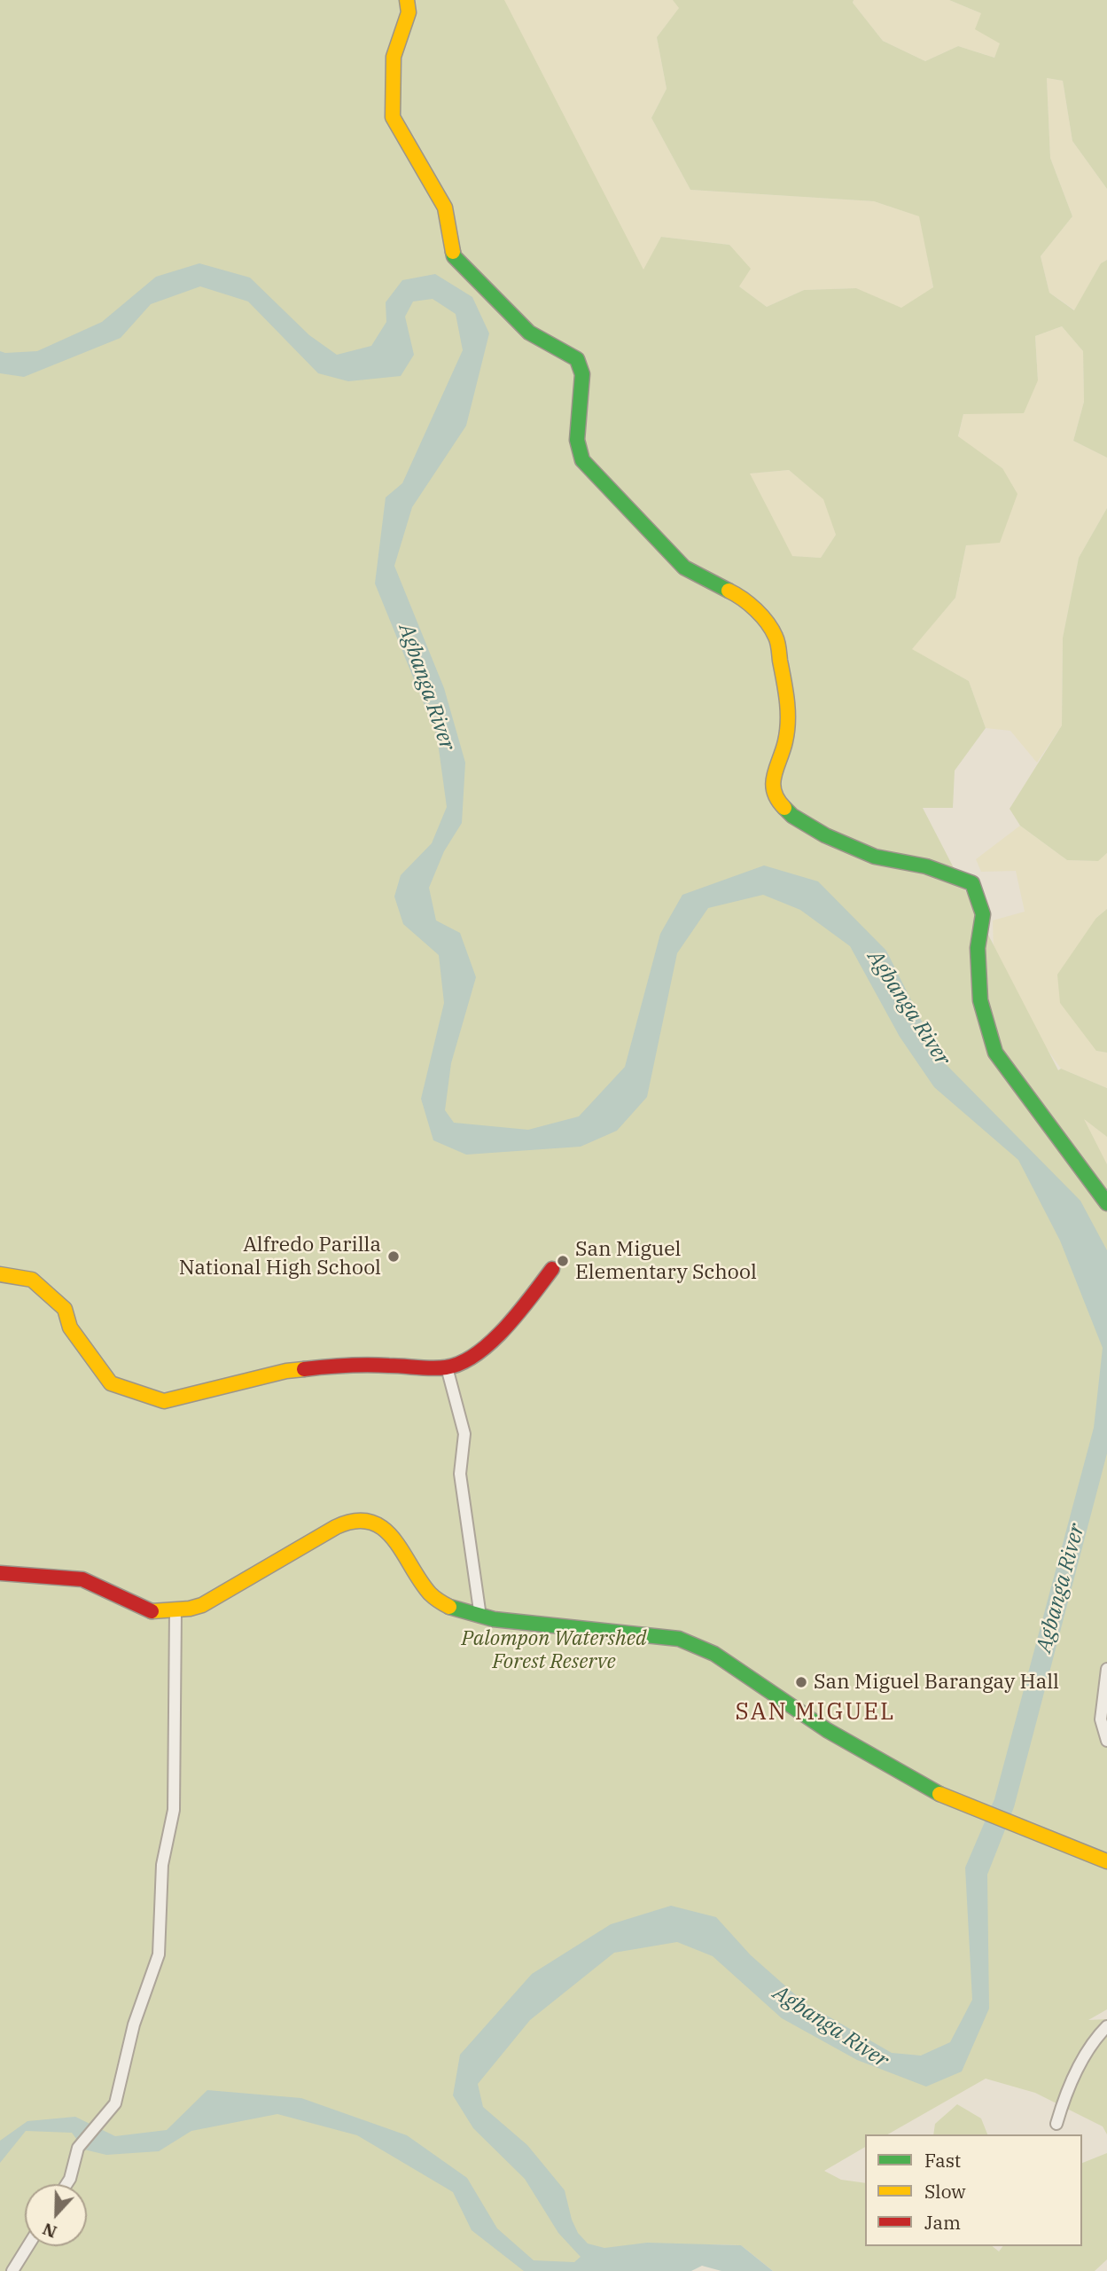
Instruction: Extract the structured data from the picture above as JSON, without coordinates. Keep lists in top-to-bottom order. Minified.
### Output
{"districts":["SAN MIGUEL"],"water":["Agbanga River"],"parks":["Palompon Watershed Forest Reserve"],"places":["Alfredo Parilla National High School","San Miguel Elementary School","San Miguel Barangay Hall"],"legend":["Fast","Slow","Jam"],"north":"bottom"}
